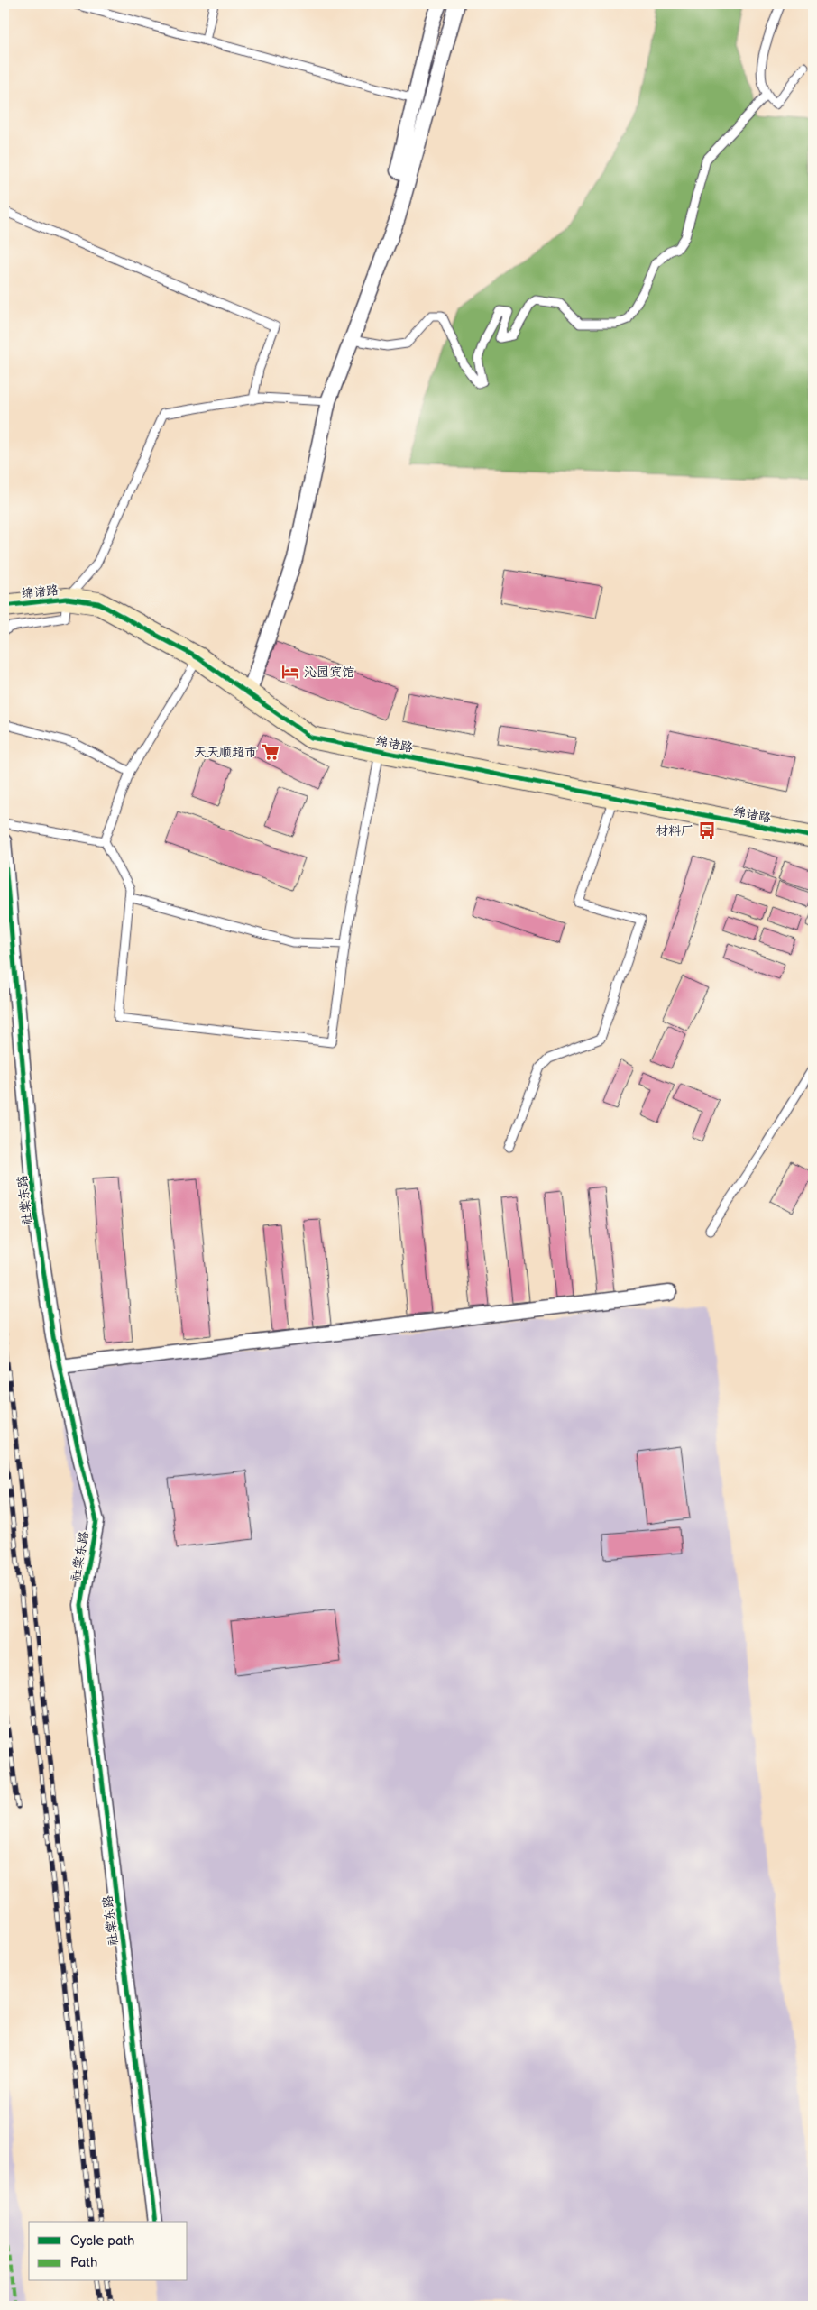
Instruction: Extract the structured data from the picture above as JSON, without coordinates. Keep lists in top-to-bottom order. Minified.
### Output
{"streets":{"street":["绵诸路","社棠东路"]},"places":{"hotel":["沁园宾馆"],"supermarket":["天天顺超市"],"bus stop":["材料厂"]},"legend":["Cycle path","Path"]}
